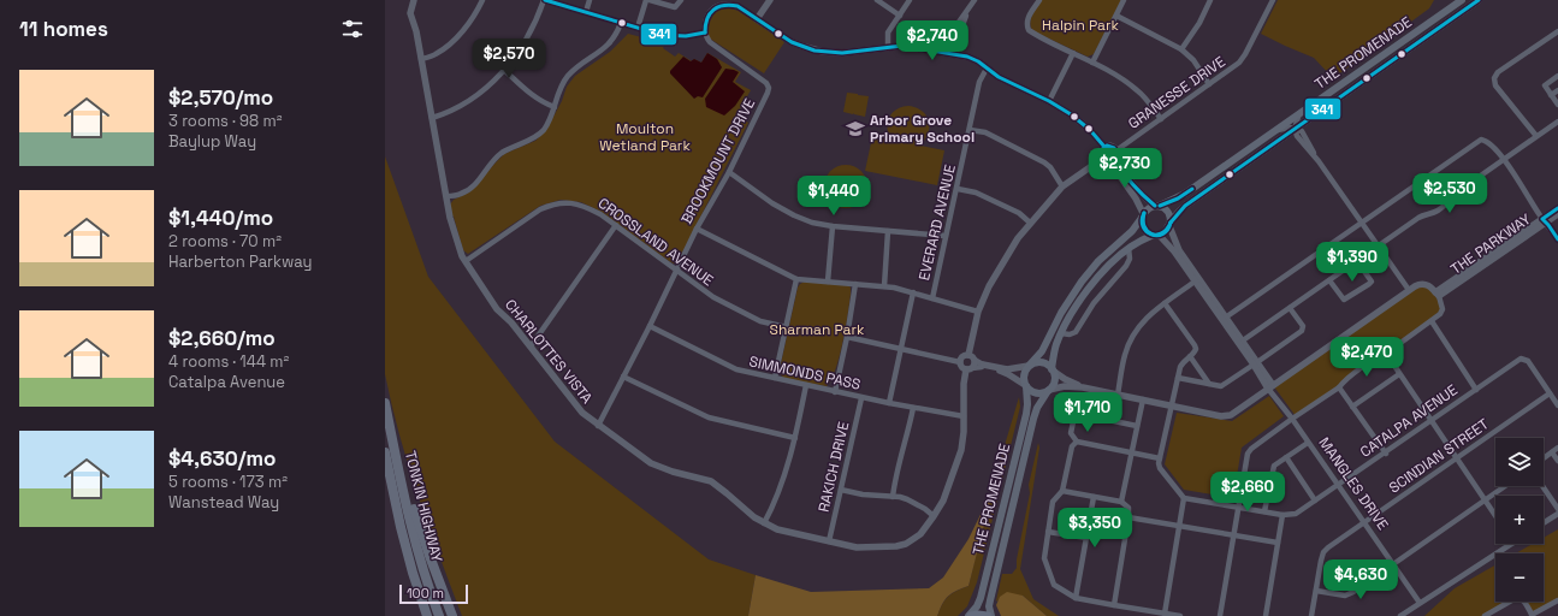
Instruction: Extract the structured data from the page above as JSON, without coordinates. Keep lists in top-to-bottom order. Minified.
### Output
{"streets":{"highway":["TONKIN HIGHWAY"],"main road":["THE PROMENADE"],"street":["GRANESSE DRIVE","BROOKMOUNT DRIVE","EVERARD AVENUE","CROSSLAND AVENUE","THE PARKWAY","CHARLOTTES VISTA","SIMMONDS PASS","CATALPA AVENUE","SCINDIAN STREET","RAKICH DRIVE","MANGLES DRIVE"]},"crossings":[["THE PROMENADE","MANGLES DRIVE"],["BROOKMOUNT DRIVE","CROSSLAND AVENUE"],["BROOKMOUNT DRIVE","CHARLOTTES VISTA"],["BROOKMOUNT DRIVE","SIMMONDS PASS"],["CROSSLAND AVENUE","CHARLOTTES VISTA"],["CHARLOTTES VISTA","SIMMONDS PASS"],["CHARLOTTES VISTA","RAKICH DRIVE"],["SIMMONDS PASS","RAKICH DRIVE"],["CATALPA AVENUE","SCINDIAN STREET"],["CATALPA AVENUE","MANGLES DRIVE"],["SCINDIAN STREET","MANGLES DRIVE"]],"parks":["Halpin Park","Moulton Wetland Park","Sharman Park"],"places":{"school or university":["Arbor Grove Primary School"]},"lines":["transit line 341"],"scale_bar":"100 m","page":{"heading":"11 homes","price":["$2,740","$2,570","$2,730","$2,530","$1,440","$1,390","$2,470","$1,710","$2,660","$3,350","$4,630"],"list":[{"name":"$2,570/mo","note":"3 rooms · 98 m² · Baylup Way"},{"name":"$1,440/mo","note":"2 rooms · 70 m² · Harberton Parkway"},{"name":"$2,660/mo","note":"4 rooms · 144 m² · Catalpa Avenue"},{"name":"$4,630/mo","note":"5 rooms · 173 m² · Wanstead Way"}],"map_buttons":["+","−"],"scale":"100 m"}}
